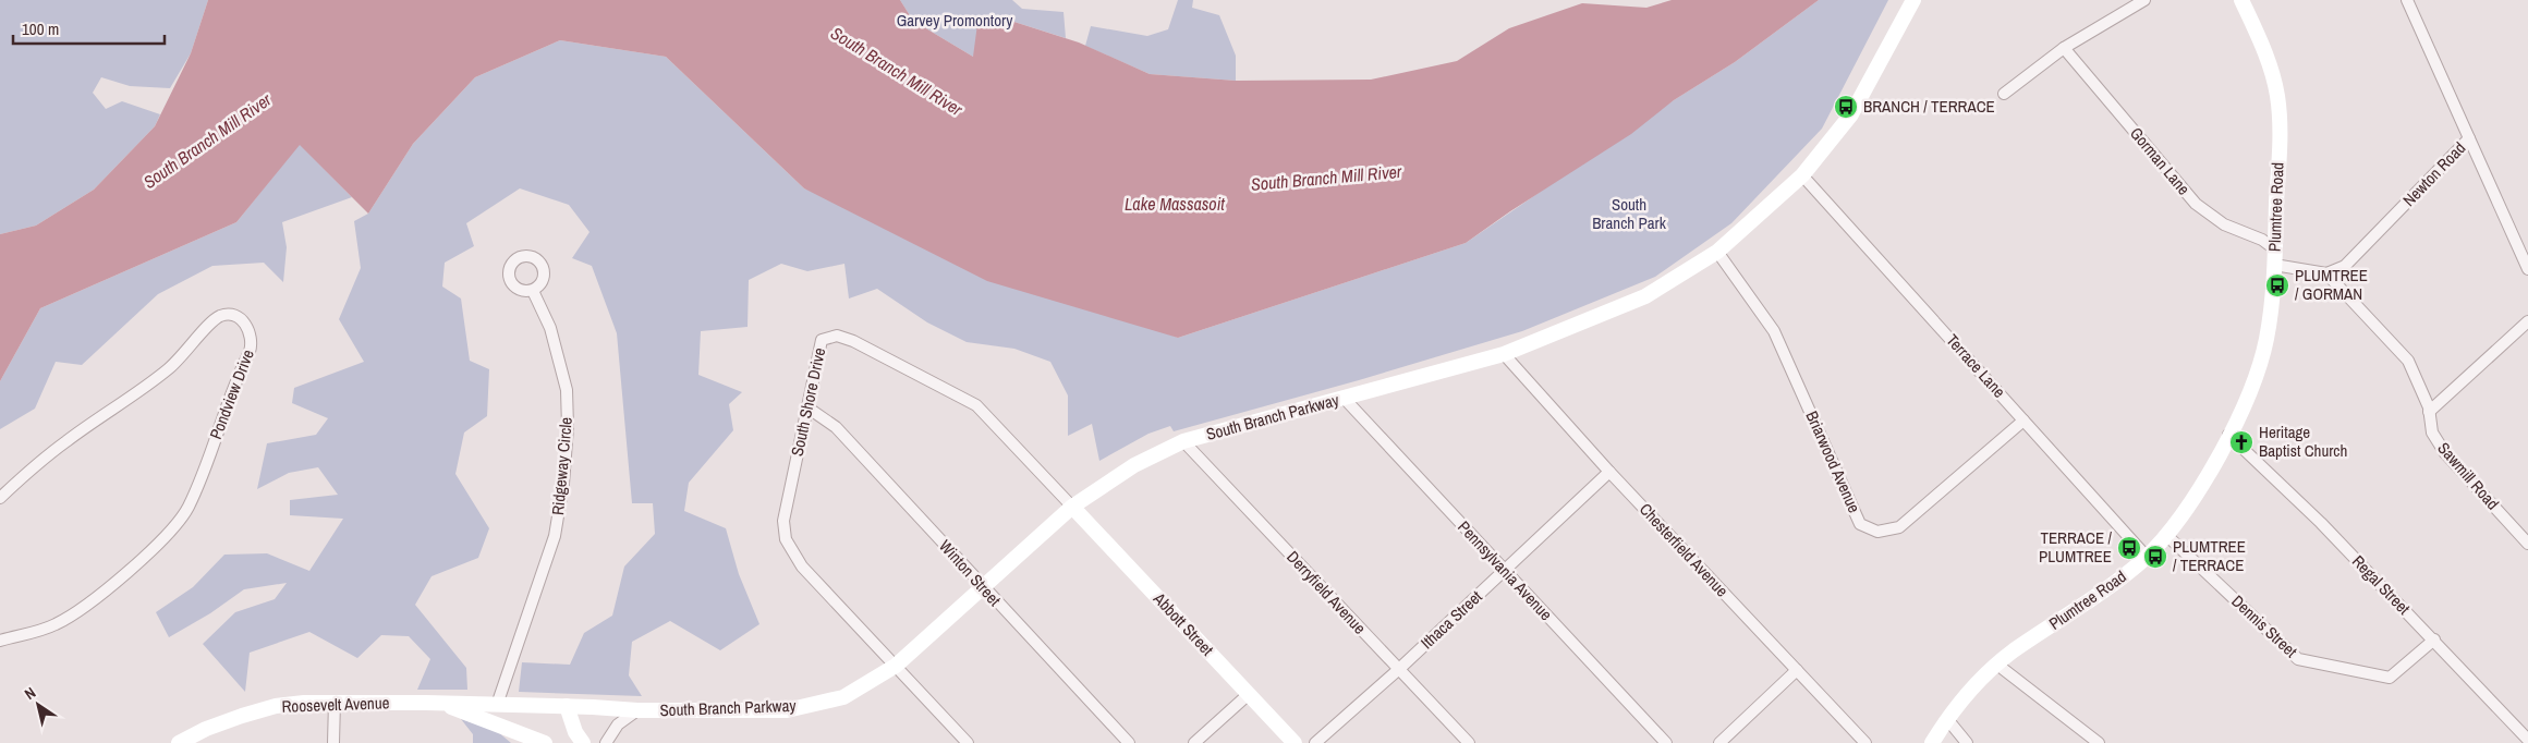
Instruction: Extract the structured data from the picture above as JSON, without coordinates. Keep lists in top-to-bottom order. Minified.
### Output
{"streets":{"main road":["Plumtree Road","South Branch Parkway","Abbott Street","Roosevelt Avenue"],"street":["Gorman Lane","Newton Road","Terrace Lane","Pondview Drive","South Shore Drive","Briarwood Avenue","Ridgeway Circle","Sawmill Road","Chesterfield Avenue","Pennsylvania Avenue","Winton Street","Regal Street","Derryfield Avenue","Ithaca Street","Dennis Street"]},"crossings":[["Gorman Lane","Plumtree Road"],["Newton Road","Sawmill Road"],["Plumtree Road","Terrace Lane"],["Plumtree Road","Regal Street"],["Plumtree Road","Dennis Street"],["Terrace Lane","South Branch Parkway"],["Terrace Lane","Briarwood Avenue"],["South Shore Drive","South Branch Parkway"],["South Shore Drive","Winton Street"],["South Shore Drive","Abbott Street"],["South Branch Parkway","Briarwood Avenue"],["South Branch Parkway","Chesterfield Avenue"],["South Branch Parkway","Pennsylvania Avenue"],["South Branch Parkway","Winton Street"],["South Branch Parkway","Derryfield Avenue"],["South Branch Parkway","Abbott Street"],["South Branch Parkway","Roosevelt Avenue"],["Ridgeway Circle","Roosevelt Avenue"],["Chesterfield Avenue","Ithaca Street"],["Pennsylvania Avenue","Ithaca Street"],["Regal Street","Dennis Street"],["Derryfield Avenue","Ithaca Street"]],"water":["South Branch Mill River","Lake Massasoit"],"parks":["Garvey Promontory","South Branch Park"],"places":{"bus stop":["BRANCH / TERRACE","PLUMTREE / GORMAN","TERRACE / PLUMTREE","PLUMTREE / TERRACE"],"church":["Heritage Baptist Church"]},"scale_bar":"100 m","north":"top left"}
